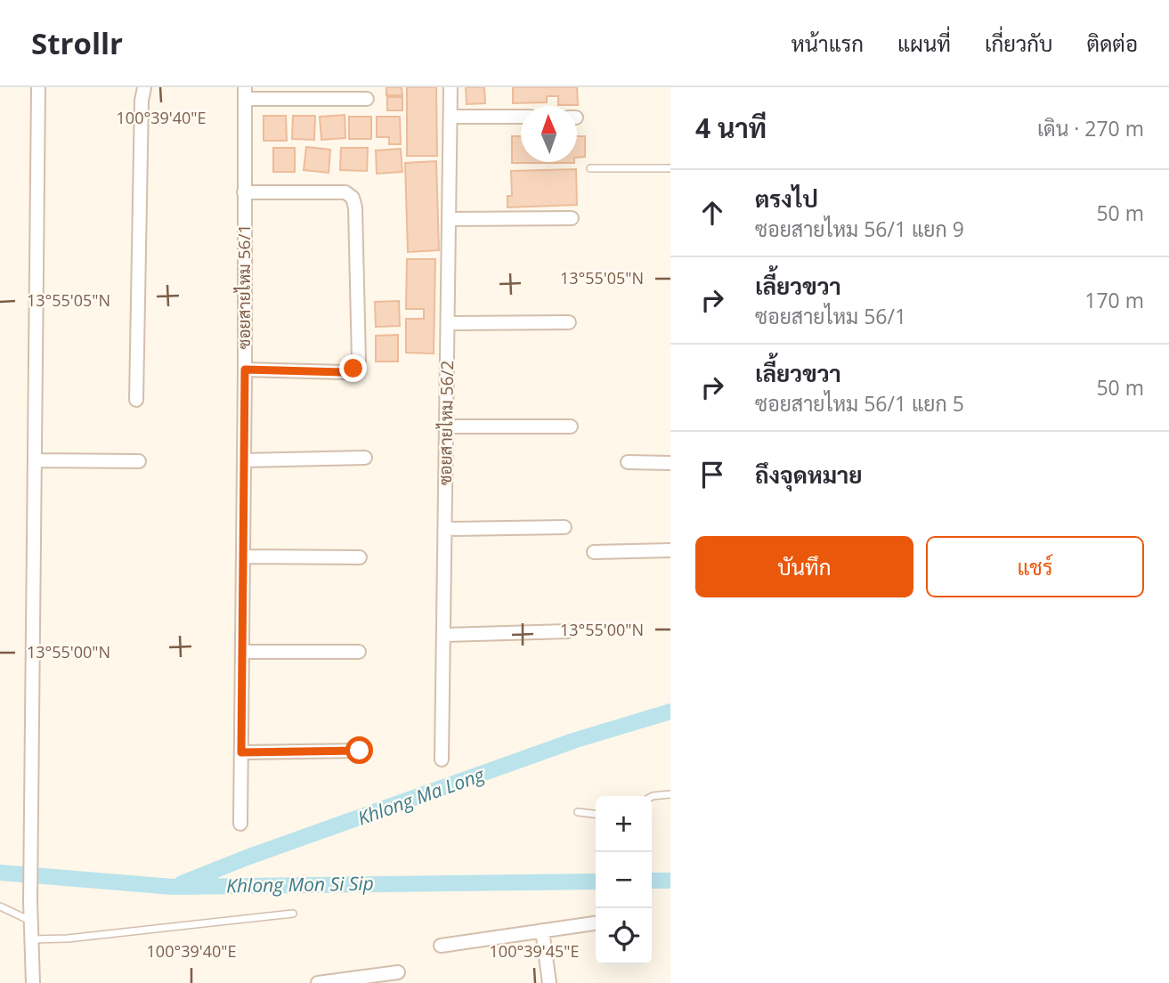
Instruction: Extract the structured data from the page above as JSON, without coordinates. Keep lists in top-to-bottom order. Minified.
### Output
{"streets":{"street":["ซอยสายไหม 56/1","ซอยสายไหม 56/2"]},"water":["Khlong Ma Long","Khlong Mon Si Sip"],"north":"top","page":{"header":"Strollr","nav":["หน้าแรก","แผนที่","เกี่ยวกับ","ติดต่อ"],"heading":["4 นาที","เดิน · 270 m"],"list":[["ตรงไป","ซอยสายไหม 56/1 แยก 9","50 m"],["เลี้ยวขวา","ซอยสายไหม 56/1","170 m"],["เลี้ยวขวา","ซอยสายไหม 56/1 แยก 5","50 m"],"ถึงจุดหมาย"],"buttons":["บันทึก","แชร์"],"map_buttons":["+","−"]},"coordinates":["100°39'40\"E","13°55'05\"N","13°55'00\"N","100°39'45\"E"]}
